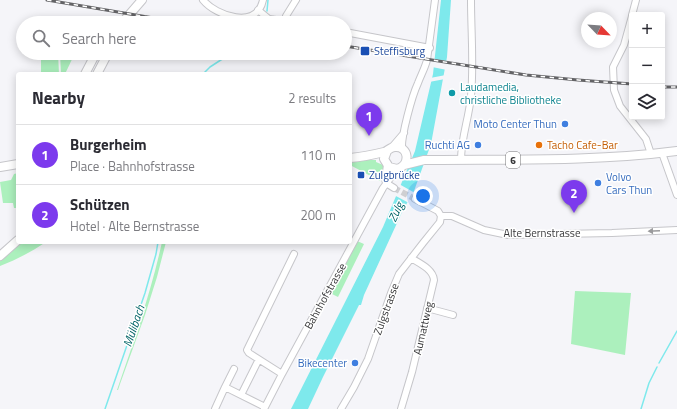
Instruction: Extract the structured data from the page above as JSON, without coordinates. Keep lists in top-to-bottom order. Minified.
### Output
{"streets":{"main road":["6"],"street":["Alte Bernstrasse","Bahnhofstrasse","Zulgstrasse","Aumattweg"]},"crossings":[["Alte Bernstrasse","Zulgstrasse"],["Zulgstrasse","Aumattweg"]],"one_way":["Alte Bernstrasse"],"water":["Zulg","Mülibach"],"places":{"transit":["Steffisburg","Zulgbrücke"],"other":["Laudamedia, christliche Bibliotheke","Moto Center Thun","Ruchti AG","Tacho Cafe-Bar","Volvo Cars Thun","Bikecenter"]},"north":"bottom right","page":{"map_buttons":["+","−"],"search":"Search here","heading":["Nearby","2 results"],"pins":["1","2"],"list":[{"mark":"1","name":"Burgerheim","note":"Place · Bahnhofstrasse","value":"110 m"},{"mark":"2","name":"Schützen","note":"Hotel · Alte Bernstrasse","value":"200 m"}]}}
